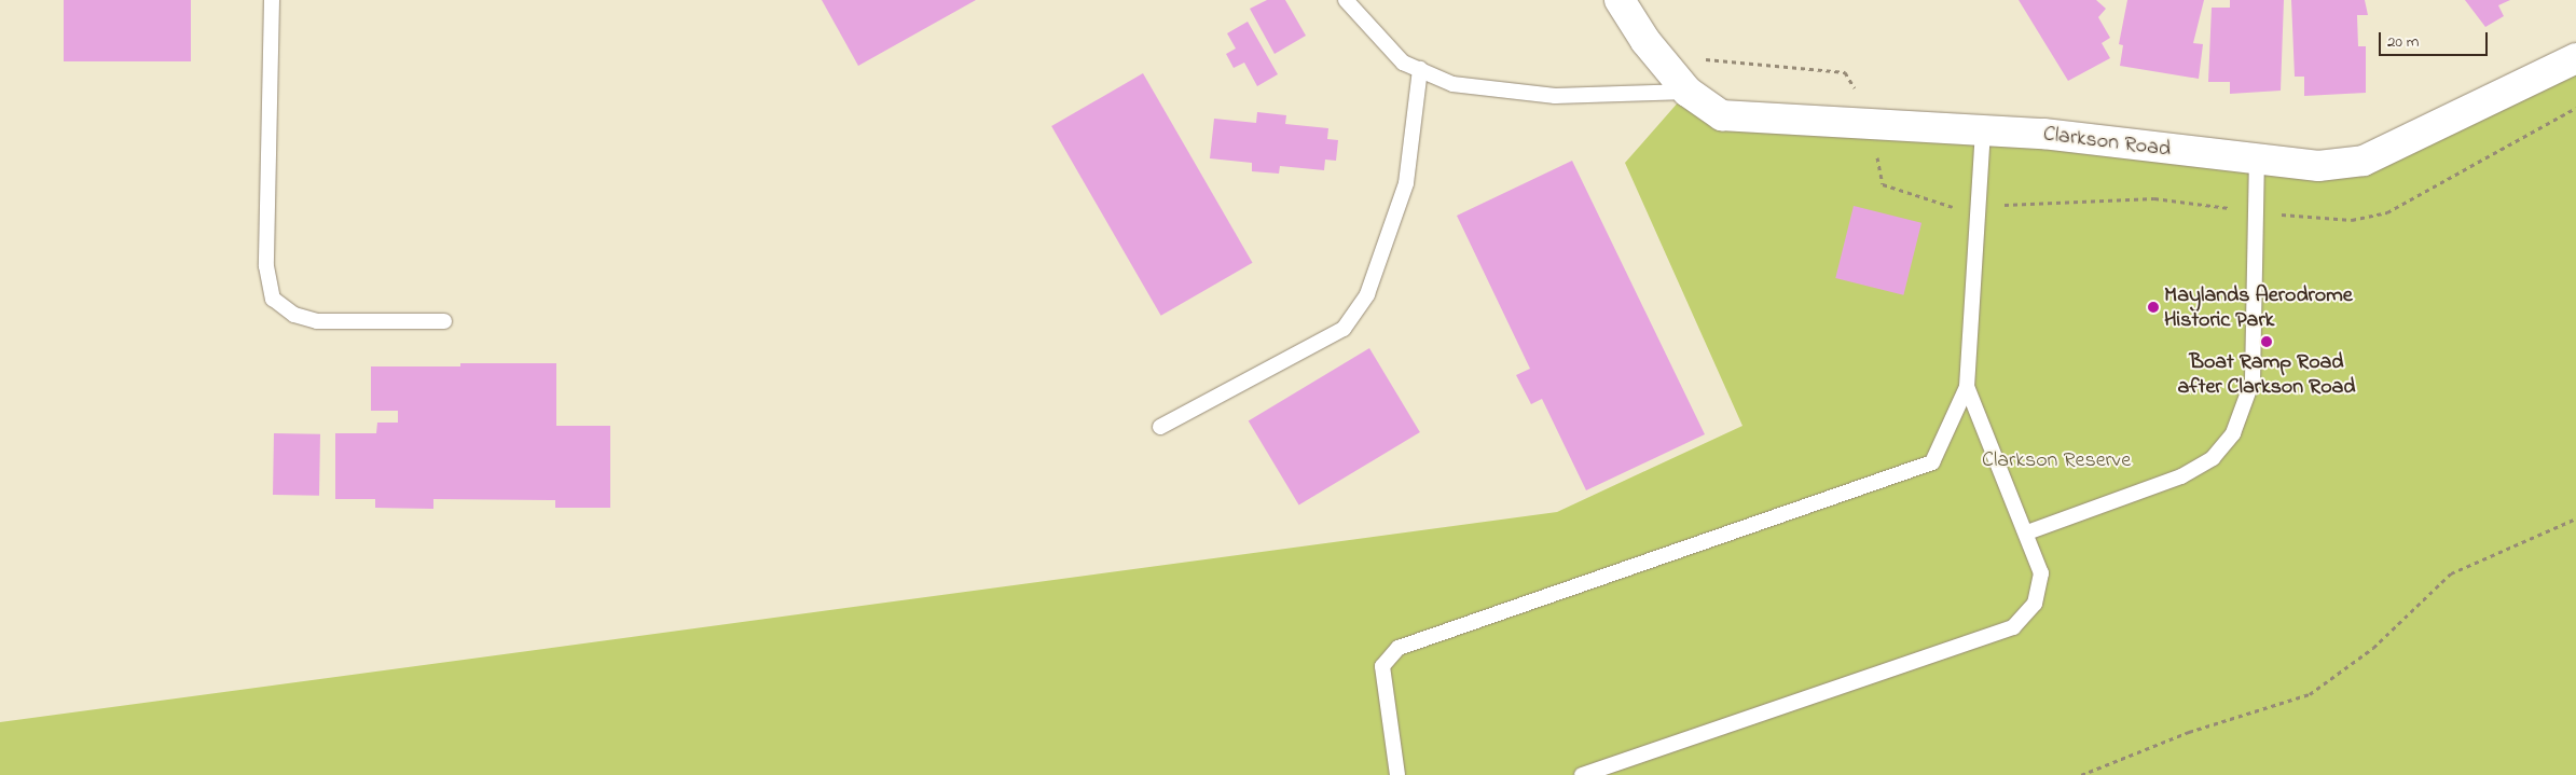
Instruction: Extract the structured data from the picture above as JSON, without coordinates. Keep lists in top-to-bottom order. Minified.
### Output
{"streets":{"street":["Clarkson Road"]},"parks":["Clarkson Reserve"],"places":["Maylands Aerodrome Historic Park","Boat Ramp Road after Clarkson Road"],"scale_bar":"20 m"}
